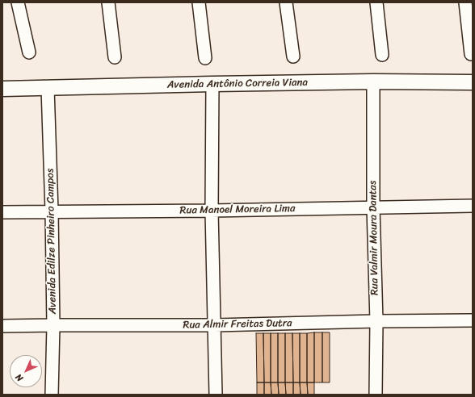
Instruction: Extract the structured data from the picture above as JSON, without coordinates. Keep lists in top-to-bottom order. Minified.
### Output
{"streets":{"street":["Avenida Antônio Correia Viana","Rua Manoel Moreira Lima","Rua Valmir Moura Dantas","Avenida Edilze Pinheiro Campos","Rua Almir Freitas Dutra"]},"crossings":[["Avenida Antônio Correia Viana","Rua Valmir Moura Dantas"],["Avenida Antônio Correia Viana","Avenida Edilze Pinheiro Campos"],["Rua Manoel Moreira Lima","Rua Valmir Moura Dantas"],["Rua Manoel Moreira Lima","Avenida Edilze Pinheiro Campos"],["Rua Valmir Moura Dantas","Rua Almir Freitas Dutra"],["Avenida Edilze Pinheiro Campos","Rua Almir Freitas Dutra"]],"north":"bottom left"}
